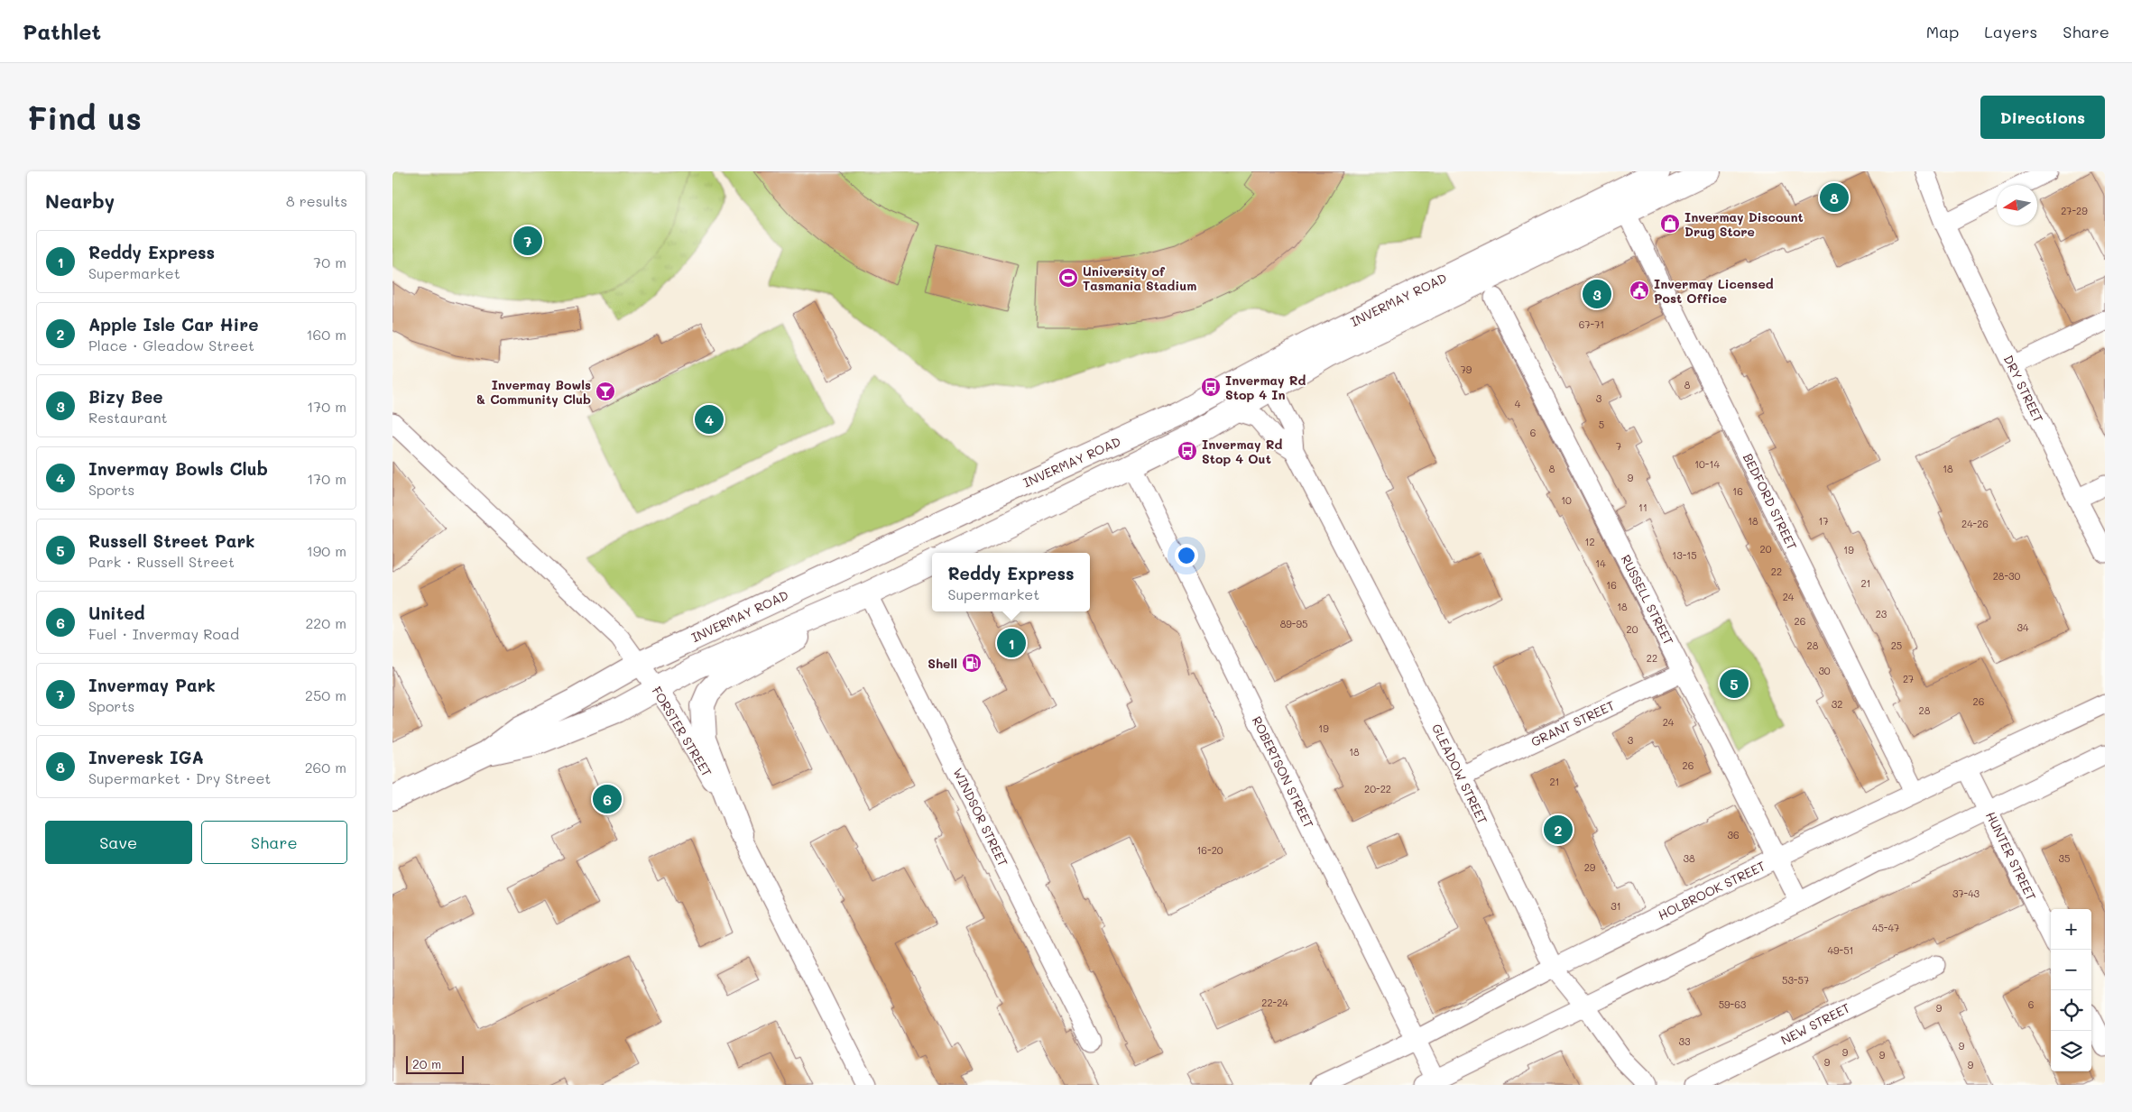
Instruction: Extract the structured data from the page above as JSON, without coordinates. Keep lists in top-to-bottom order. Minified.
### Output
{"streets":{"main road":["INVERMAY ROAD"],"street":["DRY STREET","BEDFORD STREET","RUSSELL STREET","GRANT STREET","FORSTER STREET","ROBERTSON STREET","GLEADOW STREET","WINDSOR STREET","HUNTER STREET","HOLBROOK STREET","NEW STREET"]},"crossings":[["INVERMAY ROAD","BEDFORD STREET"],["INVERMAY ROAD","FORSTER STREET"],["INVERMAY ROAD","ROBERTSON STREET"],["INVERMAY ROAD","GLEADOW STREET"],["INVERMAY ROAD","WINDSOR STREET"],["BEDFORD STREET","HOLBROOK STREET"],["RUSSELL STREET","GRANT STREET"],["RUSSELL STREET","HOLBROOK STREET"],["GRANT STREET","GLEADOW STREET"],["ROBERTSON STREET","HOLBROOK STREET"],["GLEADOW STREET","HOLBROOK STREET"],["HUNTER STREET","HOLBROOK STREET"]],"places":{"shop":["Invermay Discount Drug Store"],"sports":["University of Tasmania Stadium"],"public building":["Invermay Licensed Post Office"],"bus stop":["Invermay Rd Stop 4 In","Invermay Rd Stop 4 Out"],"bar":["Invermay Bowls & Community Club"],"fuel station":["Shell"]},"house_numbers":["27-29","67-71","79","8","3","4","5","6","7","10-14","8","18","9","16","10","11","18","17","24-26","12","20","19","13-15","14","22","28-30","21","16","24","18","23","26","89-95","34","20","28","25","22","30","27","26","32","28","24","19","3","18","26","21","20-22","36","16-20","38","35","29","37-43","31","45-47","49-51","53-57","22-24","59-63","6","9","33","9","9","9","9","9"],"scale_bar":"20 m","north":"left","page":{"header":"Pathlet","nav":["Map","Layers","Share"],"buttons":["Directions",["Save","Share"]],"title":"Find us","heading":["Nearby","8 results"],"pins":["8","7","3","4","1","5","6","2"],"list":[{"mark":"1","name":"Reddy Express","note":"Supermarket","value":"70 m"},{"mark":"2","name":"Apple Isle Car Hire","note":"Place · Gleadow Street","value":"160 m"},{"mark":"3","name":"Bizy Bee","note":"Restaurant","value":"170 m"},{"mark":"4","name":"Invermay Bowls Club","note":"Sports","value":"170 m"},{"mark":"5","name":"Russell Street Park","note":"Park · Russell Street","value":"190 m"},{"mark":"6","name":"United","note":"Fuel · Invermay Road","value":"220 m"},{"mark":"7","name":"Invermay Park","note":"Sports","value":"250 m"},{"mark":"8","name":"Inveresk IGA","note":"Supermarket · Dry Street","value":"260 m"}],"popup":["Reddy Express","Supermarket"],"map_buttons":["+","−"],"scale":"20 m"}}
